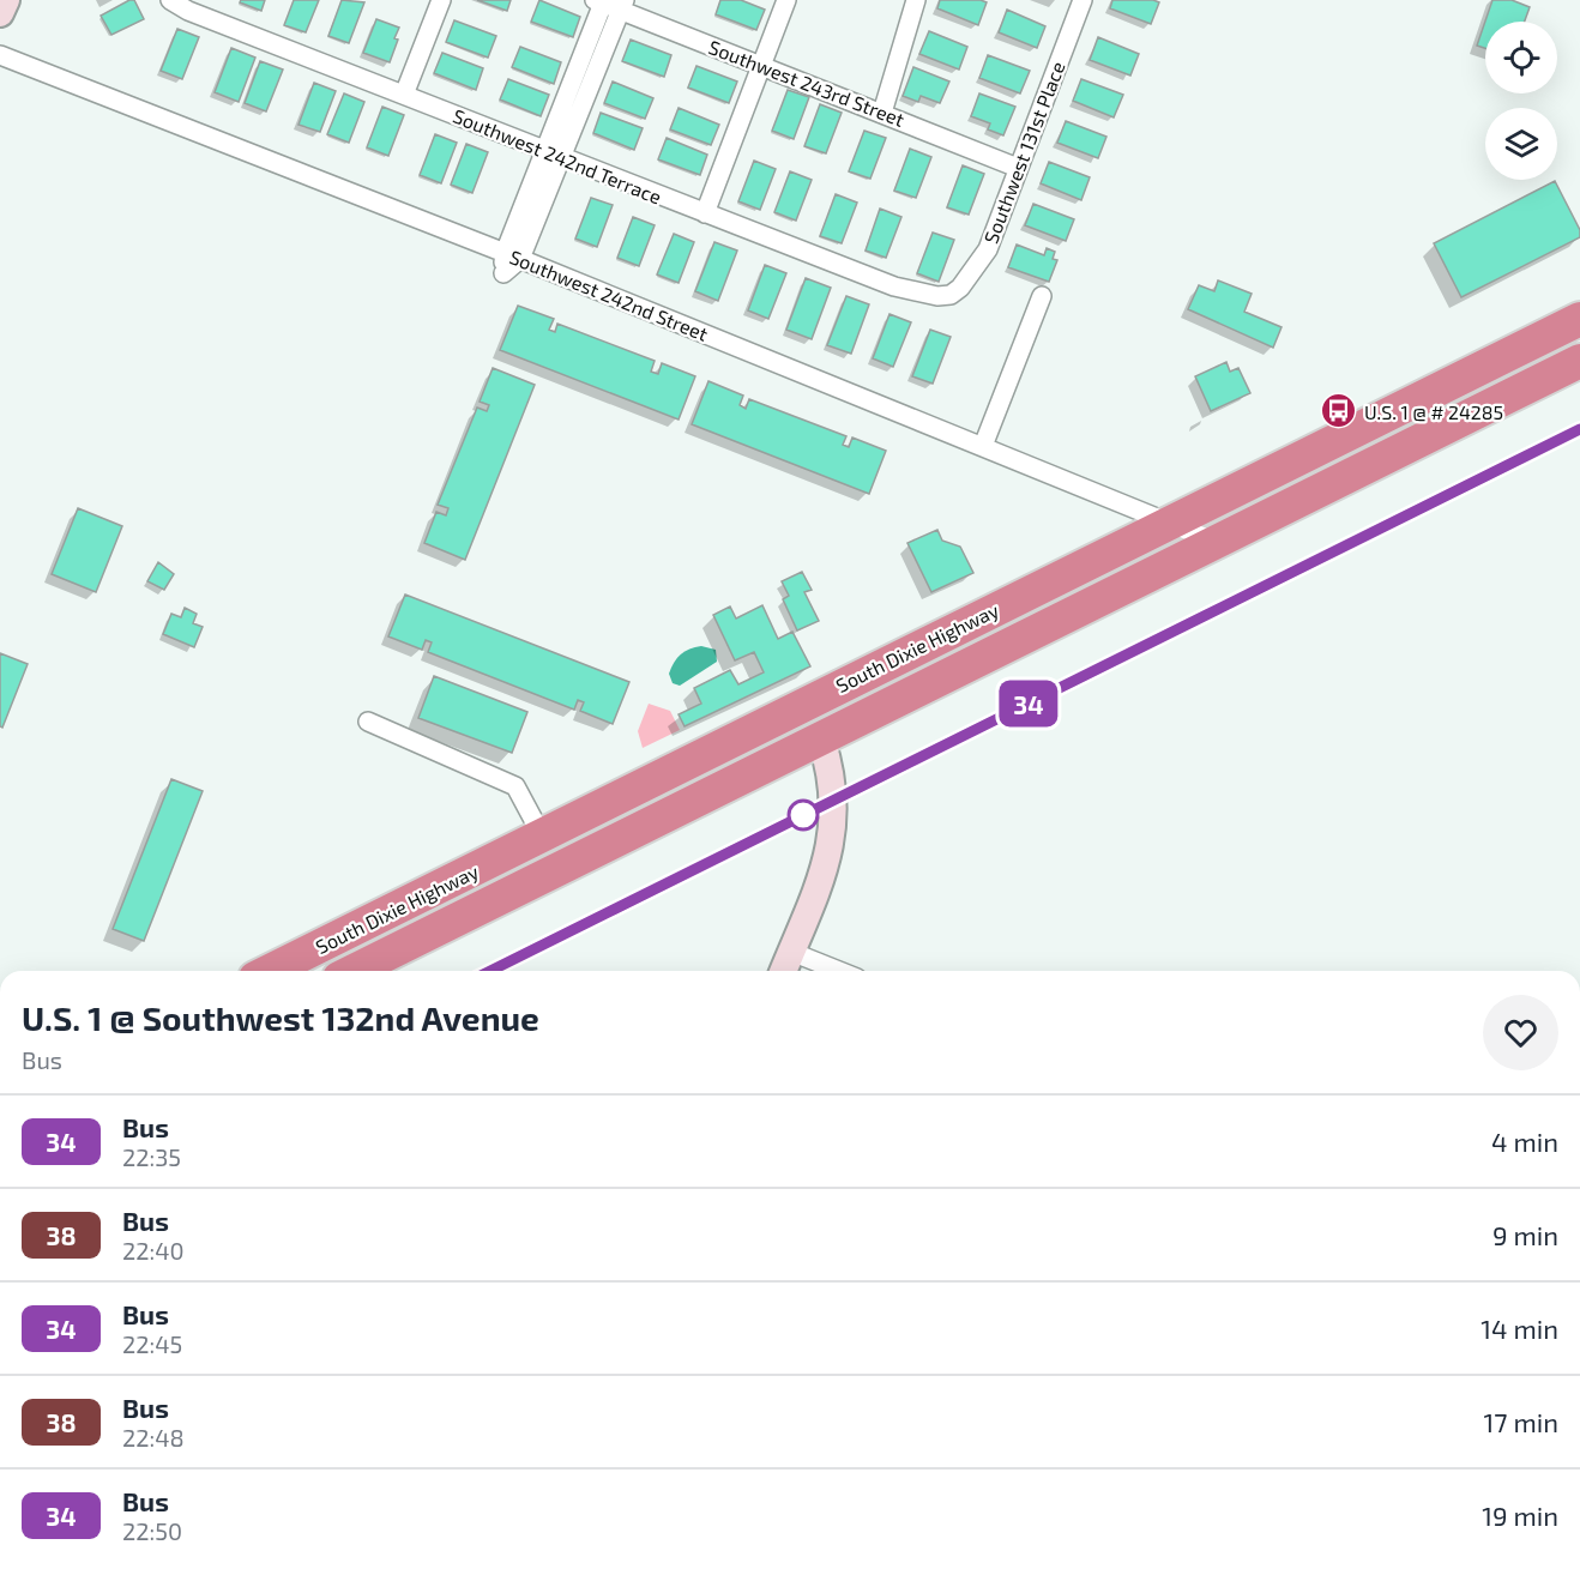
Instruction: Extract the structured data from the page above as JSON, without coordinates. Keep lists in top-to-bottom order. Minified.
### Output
{"streets":{"highway":["South Dixie Highway"],"street":["Southwest 243rd Street","Southwest 131st Place","Southwest 242nd Terrace","Southwest 242nd Street"]},"crossings":[["Southwest 243rd Street","Southwest 131st Place"],["Southwest 131st Place","Southwest 242nd Terrace"],["Southwest 242nd Street","South Dixie Highway"]],"places":{"bus stop":["U.S. 1 @ # 24285"]},"lines":["bus line 34"],"page":{"on_map":"34","heading":["U.S. 1 @ Southwest 132nd Avenue","Bus"],"list":[{"mark":"34","name":"Bus","note":"22:35","value":"4 min"},{"mark":"38","name":"Bus","note":"22:40","value":"9 min"},{"mark":"34","name":"Bus","note":"22:45","value":"14 min"},{"mark":"38","name":"Bus","note":"22:48","value":"17 min"},{"mark":"34","name":"Bus","note":"22:50","value":"19 min"}]}}
